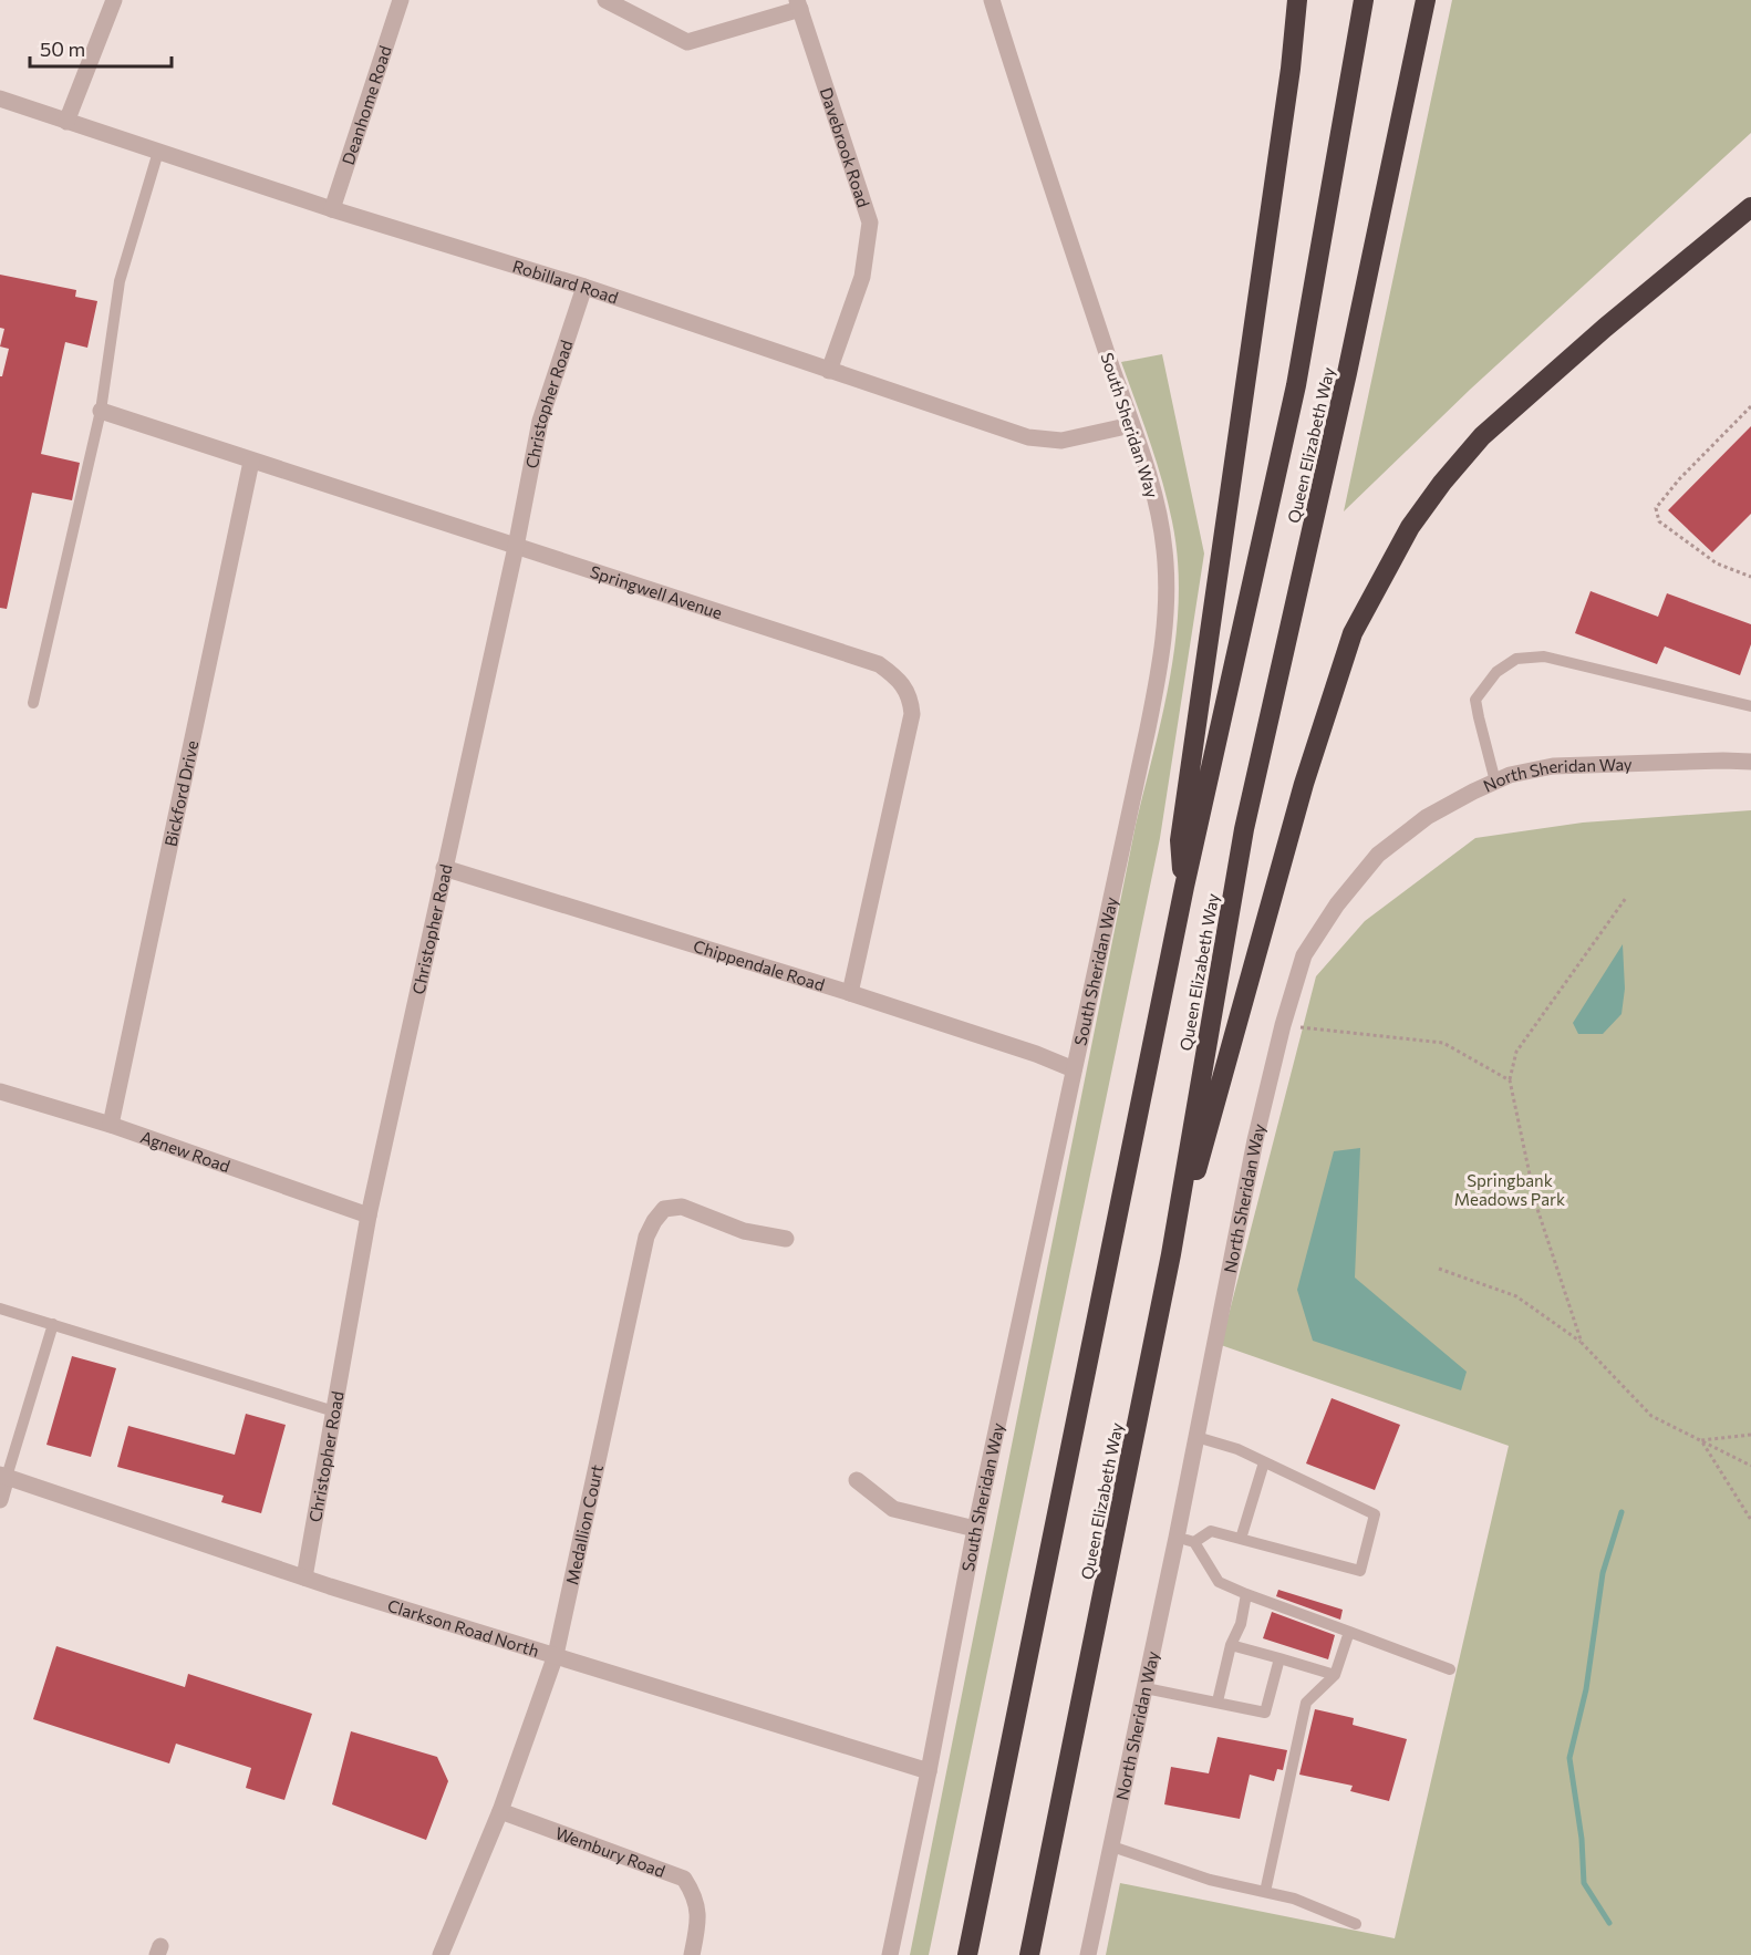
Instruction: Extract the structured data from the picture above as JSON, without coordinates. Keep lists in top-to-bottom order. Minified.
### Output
{"streets":{"highway":["Queen Elizabeth Way"],"street":["Deanhome Road","Davebrook Road","Robillard Road","Christopher Road","South Sheridan Way","Springwell Avenue","North Sheridan Way","Bickford Drive","Chippendale Road","Agnew Road","Medallion Court","Clarkson Road North","Wembury Road"]},"crossings":[["Deanhome Road","Robillard Road"],["Davebrook Road","Robillard Road"],["Robillard Road","Christopher Road"],["Robillard Road","South Sheridan Way"],["Christopher Road","Springwell Avenue"],["Christopher Road","Chippendale Road"],["Christopher Road","Agnew Road"],["Christopher Road","Clarkson Road North"],["South Sheridan Way","Chippendale Road"],["South Sheridan Way","Clarkson Road North"],["Springwell Avenue","Bickford Drive"],["Springwell Avenue","Chippendale Road"],["Bickford Drive","Agnew Road"],["Medallion Court","Clarkson Road North"],["Medallion Court","Wembury Road"]],"parks":["Springbank Meadows Park"],"scale_bar":"50 m"}
